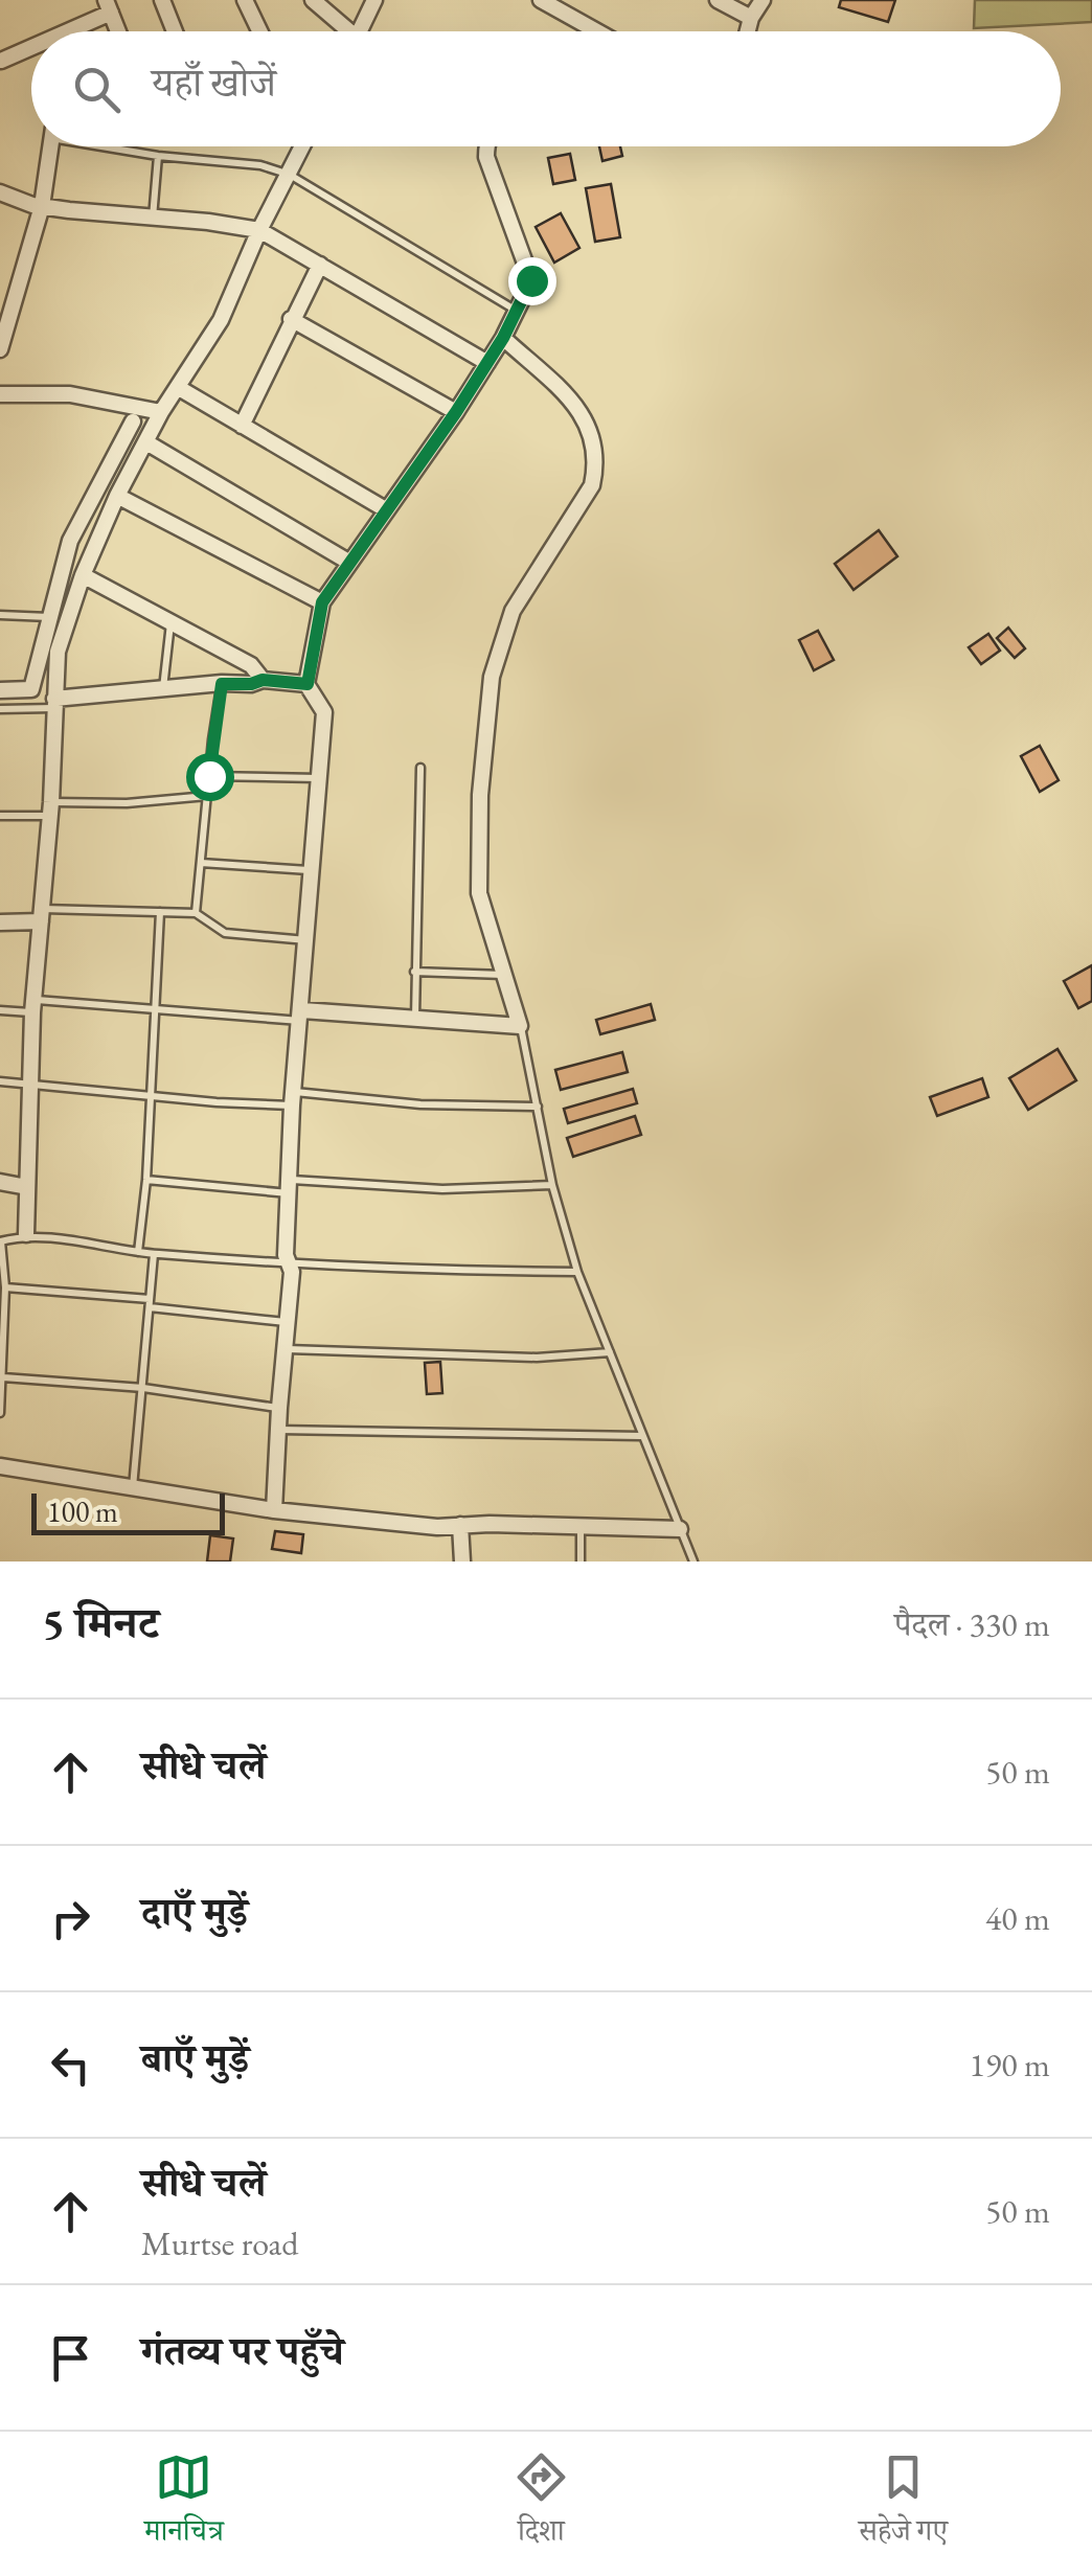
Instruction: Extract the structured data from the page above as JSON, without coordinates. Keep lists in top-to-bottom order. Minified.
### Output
{"scale_bar":"100 m","page":{"search":"यहाँ खोजें","scale":"100 m","heading":["5 मिनट","पैदल · 330 m"],"list":[["सीधे चलें","50 m"],["दाएँ मुड़ें","40 m"],["बाएँ मुड़ें","190 m"],["सीधे चलें","Murtse road","50 m"],"गंतव्य पर पहुँचे"],"nav":["मानचित्र","दिशा","सहेजे गए"]}}
